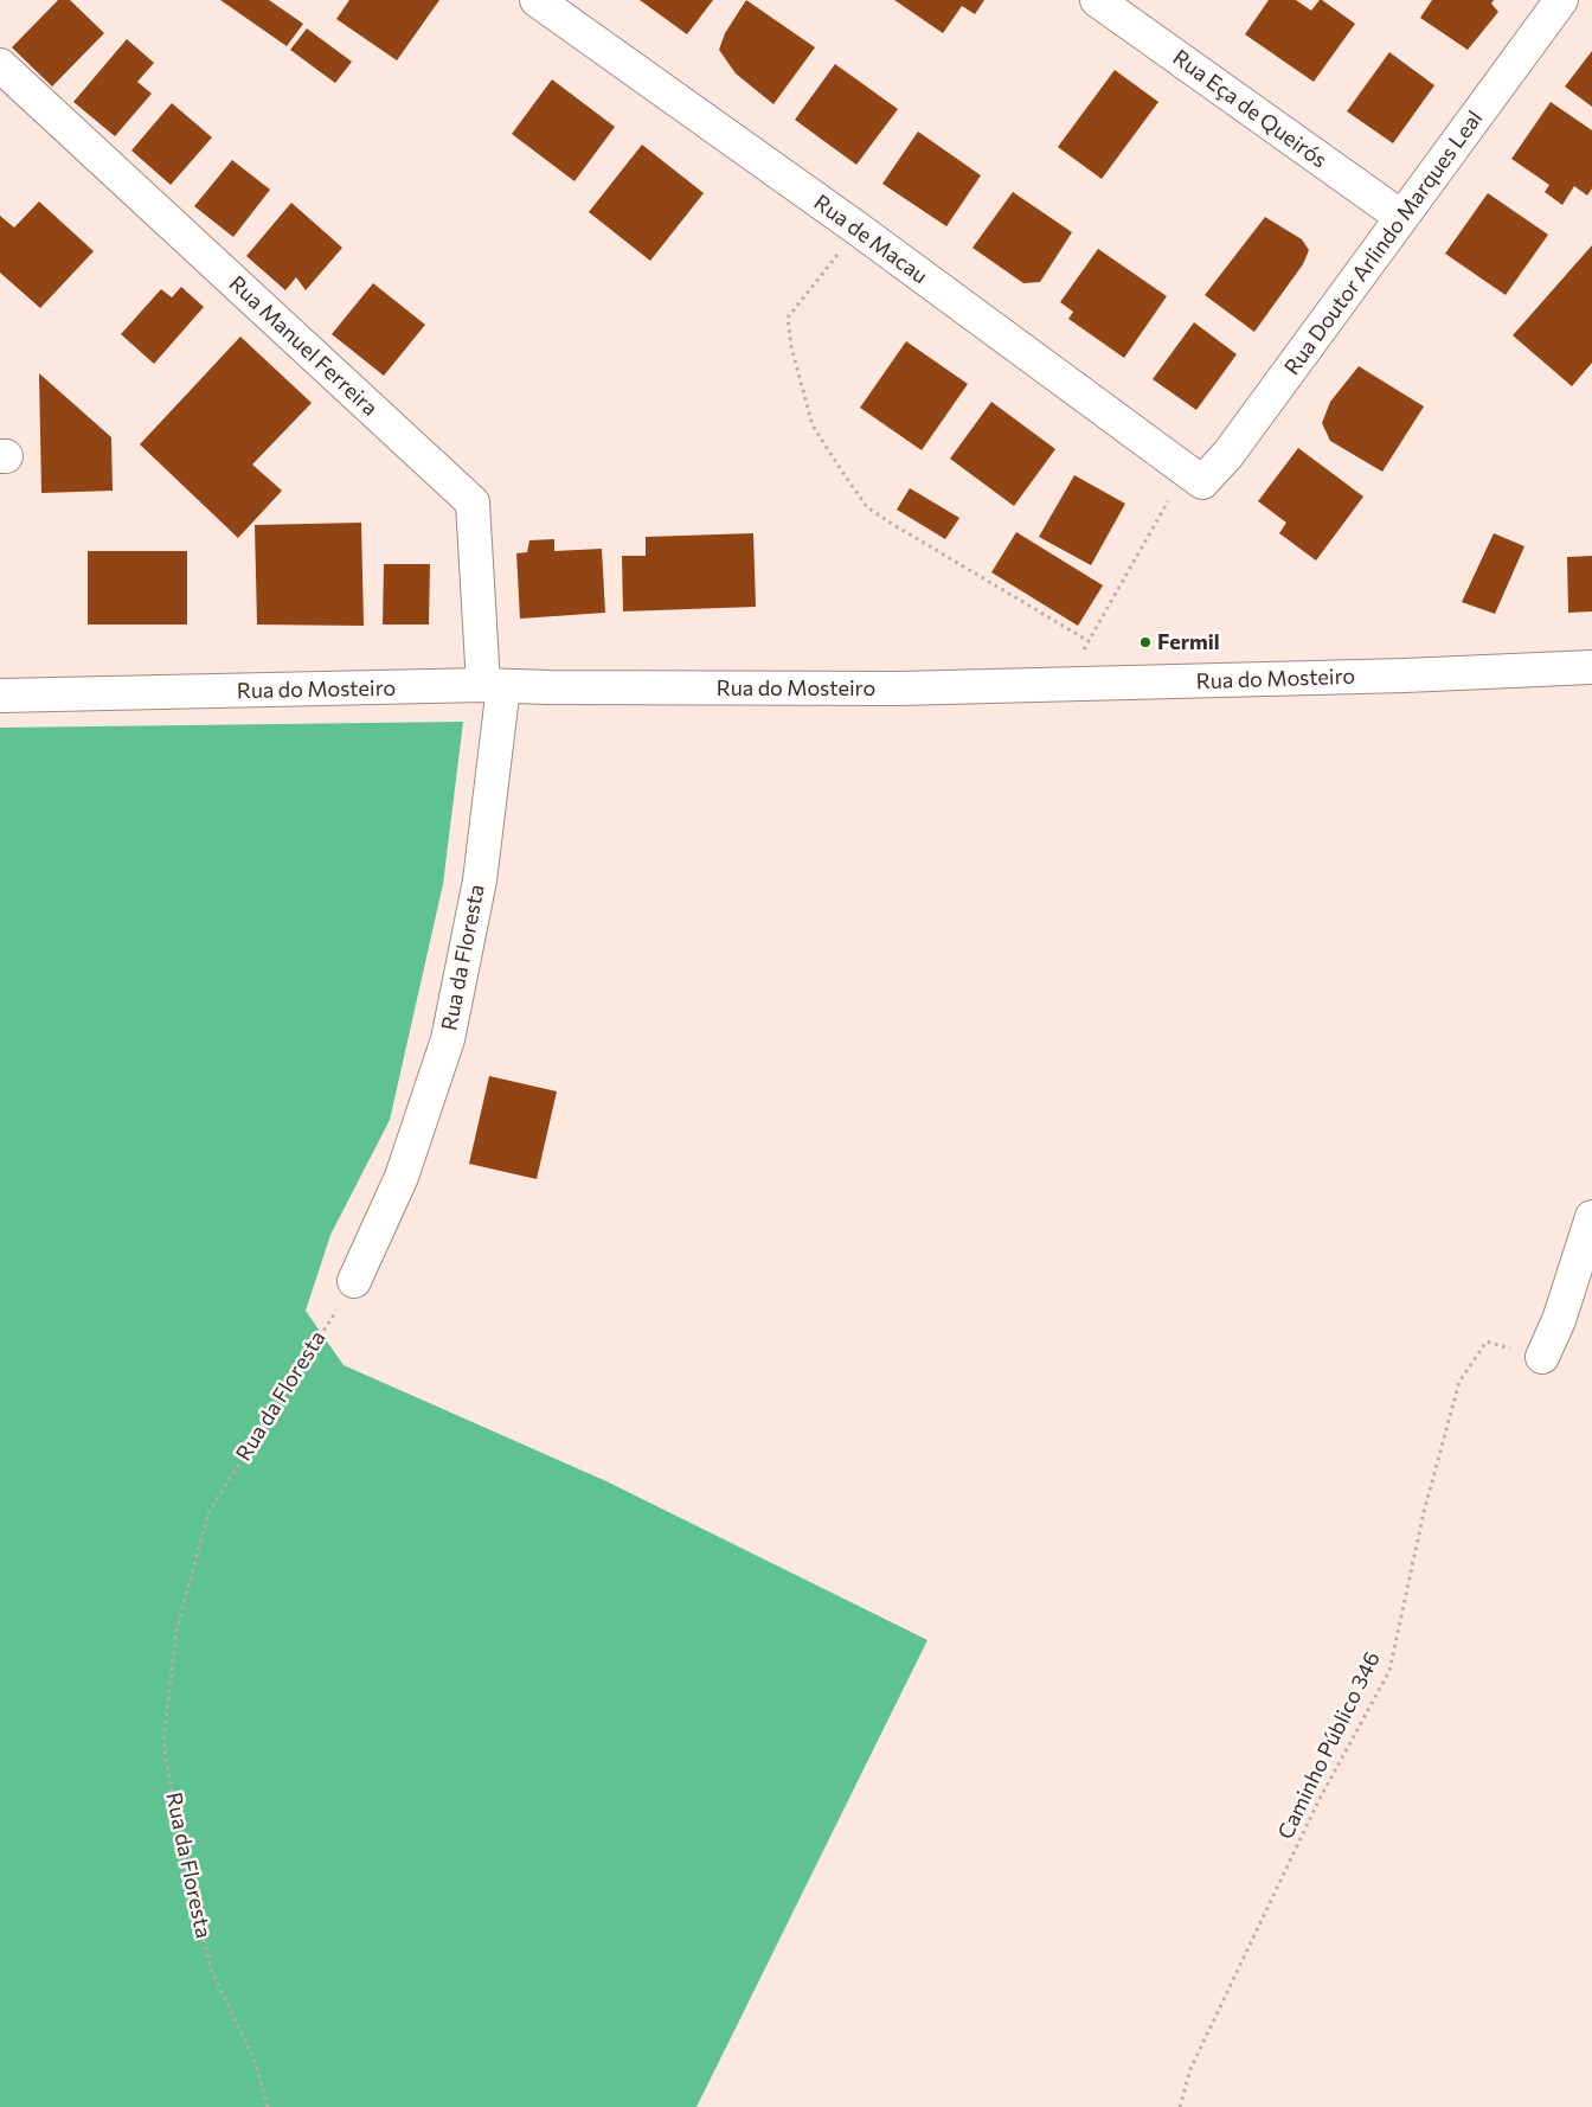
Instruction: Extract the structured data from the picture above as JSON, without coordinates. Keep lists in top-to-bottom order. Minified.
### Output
{"streets":{"street":["Rua Eça de Queirós","Rua de Macau","Rua Doutor Arlindo Marques Leal","Rua Manuel Ferreira","Rua do Mosteiro","Rua da Floresta"],"path":["Caminho Público 346"]},"crossings":[["Rua Eça de Queirós","Rua Doutor Arlindo Marques Leal"],["Rua de Macau","Rua Doutor Arlindo Marques Leal"],["Rua Manuel Ferreira","Rua do Mosteiro"],["Rua Manuel Ferreira","Rua da Floresta"],["Rua do Mosteiro","Rua da Floresta"]],"places":["Fermil"]}
